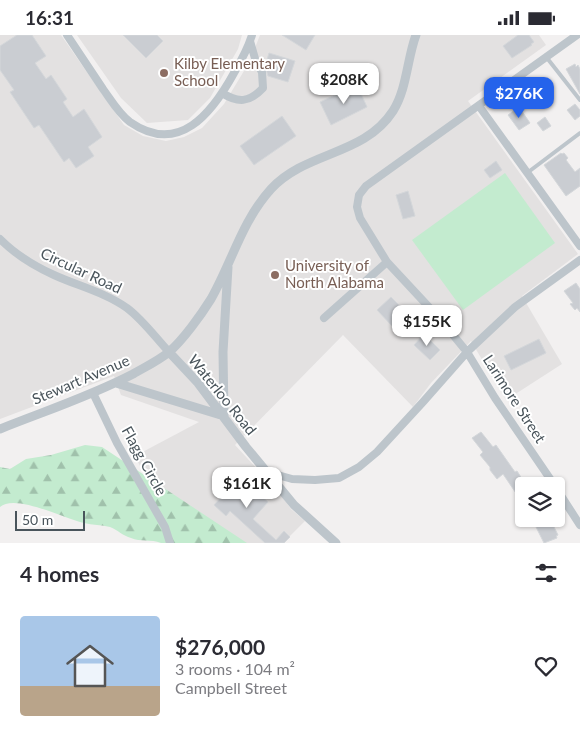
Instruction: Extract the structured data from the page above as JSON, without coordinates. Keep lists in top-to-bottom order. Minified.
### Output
{"streets":{"street":["Circular Road","Stewart Avenue","Waterloo Road","Larimore Street","Flagg Circle"]},"crossings":[["Circular Road","Stewart Avenue"],["Circular Road","Waterloo Road"],["Stewart Avenue","Waterloo Road"],["Stewart Avenue","Flagg Circle"]],"places":["Kilby Elementary School","University of North Alabama"],"scale_bar":"50 m","page":{"status":"16:31","price":["$208K","$276K","$155K","$161K"],"scale":"50 m","heading":"4 homes","list":[{"name":"$276,000","note":"3 rooms · 104 m² · Campbell Street"}]}}
